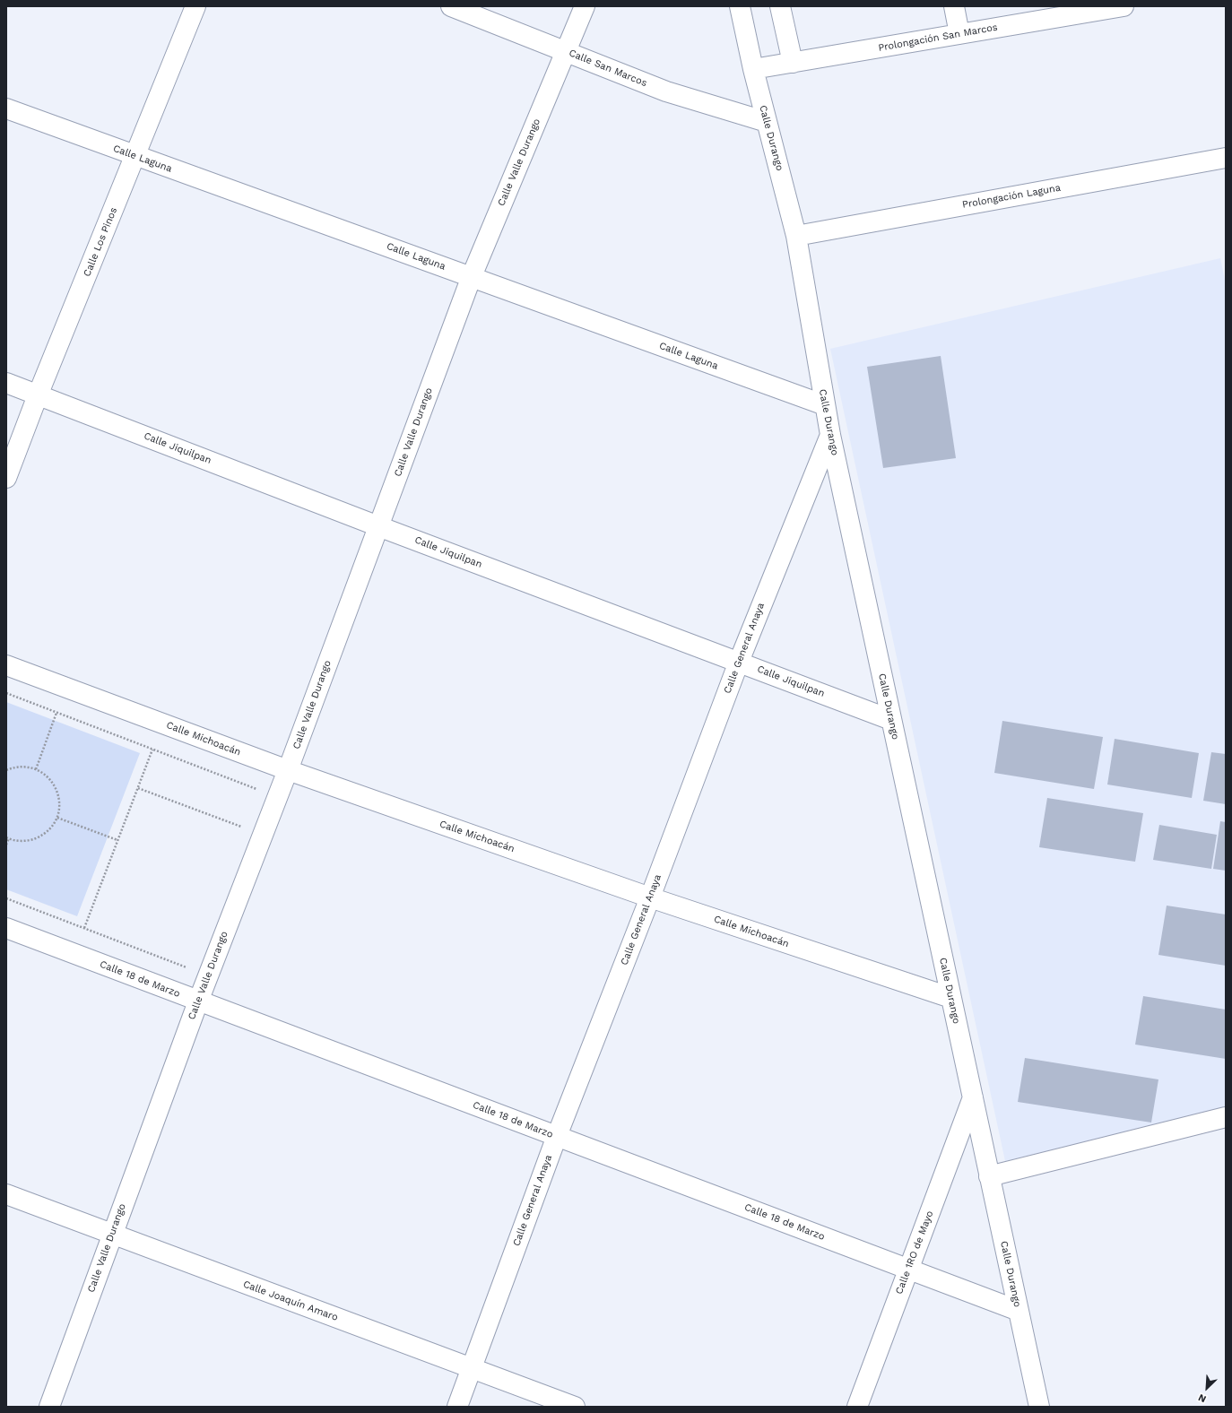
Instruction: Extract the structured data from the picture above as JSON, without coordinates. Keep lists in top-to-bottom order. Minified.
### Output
{"streets":{"street":["Prolongación San Marcos","Calle San Marcos","Calle Durango","Calle Laguna","Calle Valle Durango","Prolongación Laguna","Calle Los Pinos","Calle Jiquilpan","Calle General Anaya","Calle Michoacán","Calle 18 de Marzo","Calle 1RO de Mayo","Calle Joaquín Amaro"]},"crossings":[["Prolongación San Marcos","Calle Durango"],["Calle San Marcos","Calle Durango"],["Calle San Marcos","Calle Valle Durango"],["Calle Durango","Calle Laguna"],["Calle Durango","Prolongación Laguna"],["Calle Durango","Calle Jiquilpan"],["Calle Durango","Calle General Anaya"],["Calle Durango","Calle Michoacán"],["Calle Durango","Calle 18 de Marzo"],["Calle Durango","Calle 1RO de Mayo"],["Calle Laguna","Calle Valle Durango"],["Calle Laguna","Calle Los Pinos"],["Calle Valle Durango","Calle Jiquilpan"],["Calle Valle Durango","Calle Michoacán"],["Calle Valle Durango","Calle 18 de Marzo"],["Calle Valle Durango","Calle Joaquín Amaro"],["Calle Los Pinos","Calle Jiquilpan"],["Calle Jiquilpan","Calle General Anaya"],["Calle General Anaya","Calle Michoacán"],["Calle General Anaya","Calle 18 de Marzo"],["Calle General Anaya","Calle Joaquín Amaro"],["Calle 18 de Marzo","Calle 1RO de Mayo"]],"north":"bottom left"}
